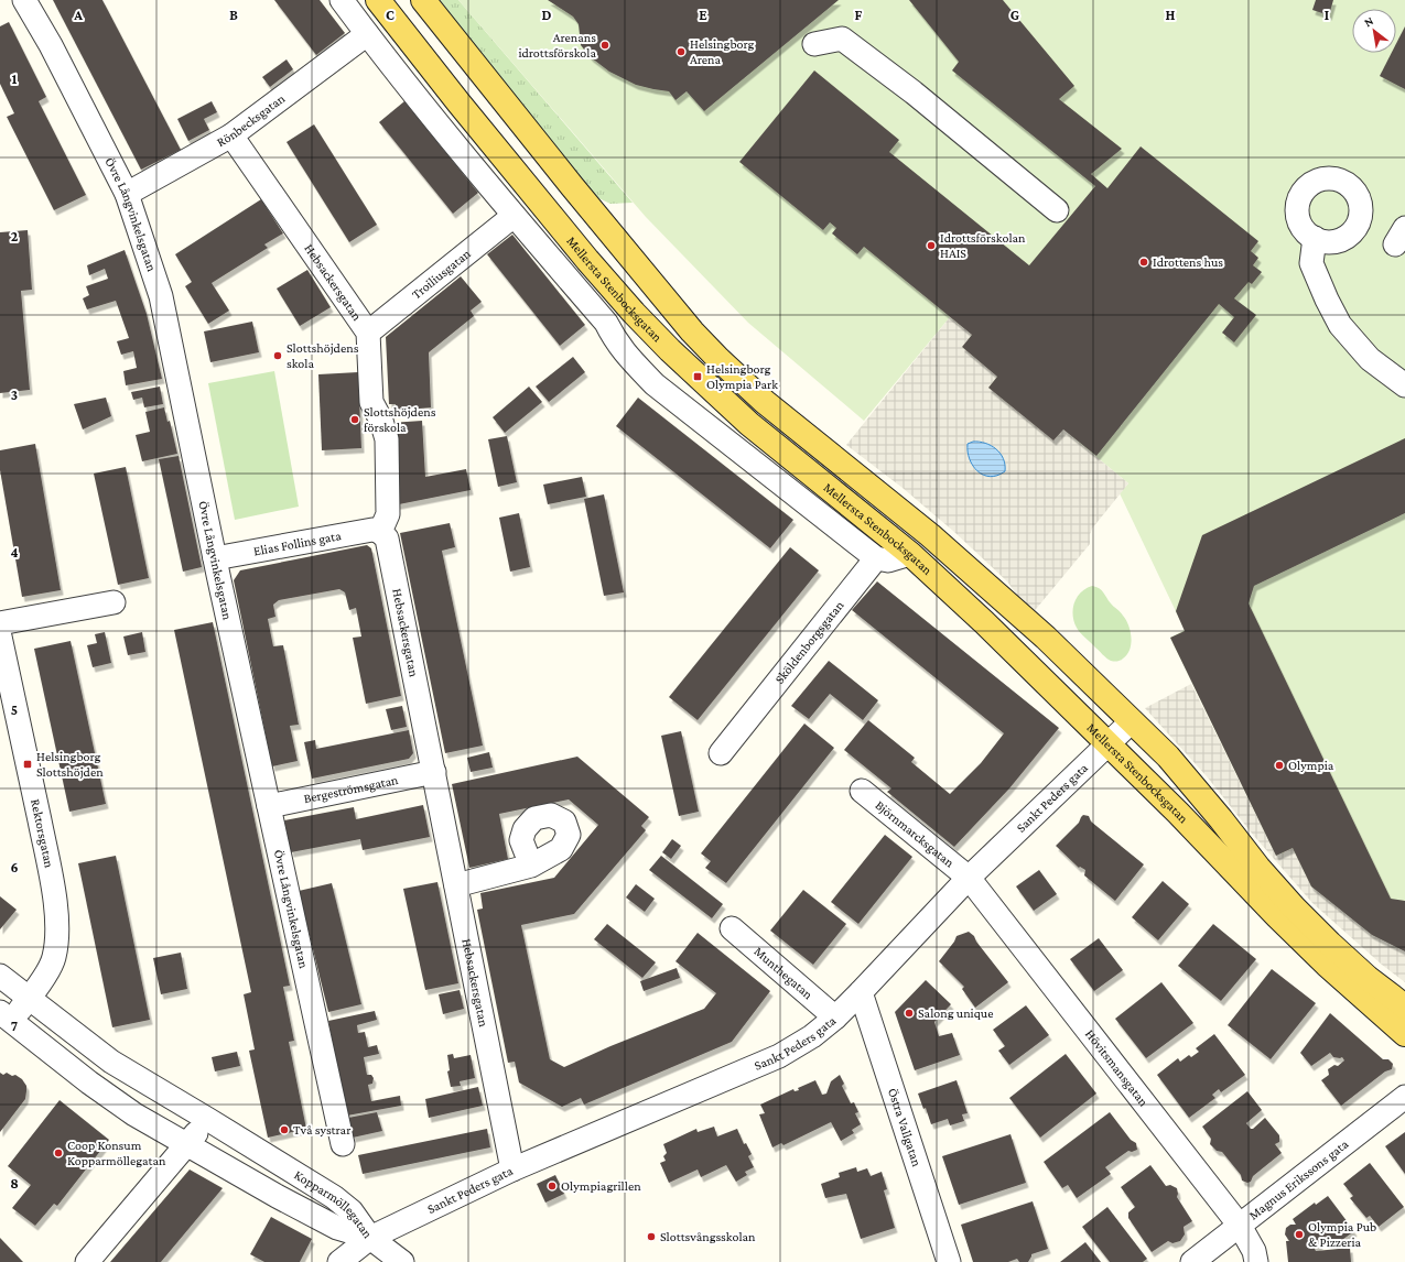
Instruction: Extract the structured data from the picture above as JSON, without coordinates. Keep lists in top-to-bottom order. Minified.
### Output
{"streets":{"main road":["Mellersta Stenbocksgatan"],"street":["Rönbecksgatan","Övre Långvinkelsgatan","Troiliusgatan","Hebsackersgatan","Elias Follins gata","Sköldenborgsgatan","Bergeströmsgatan","Sankt Peders gata","Rektorsgatan","Björnmarcksgatan","Munthegatan","Hövitsmansgatan","Östra Vallgatan","Magnus Erikssons gata","Kopparmöllegatan"]},"crossings":[["Rönbecksgatan","Övre Långvinkelsgatan"],["Rönbecksgatan","Hebsackersgatan"],["Rönbecksgatan","Mellersta Stenbocksgatan"],["Övre Långvinkelsgatan","Elias Follins gata"],["Övre Långvinkelsgatan","Bergeströmsgatan"],["Troiliusgatan","Hebsackersgatan"],["Troiliusgatan","Mellersta Stenbocksgatan"],["Hebsackersgatan","Elias Follins gata"],["Hebsackersgatan","Bergeströmsgatan"],["Hebsackersgatan","Sankt Peders gata"],["Mellersta Stenbocksgatan","Sköldenborgsgatan"],["Mellersta Stenbocksgatan","Sankt Peders gata"],["Sankt Peders gata","Björnmarcksgatan"],["Sankt Peders gata","Munthegatan"],["Sankt Peders gata","Hövitsmansgatan"],["Sankt Peders gata","Östra Vallgatan"],["Sankt Peders gata","Kopparmöllegatan"],["Rektorsgatan","Kopparmöllegatan"],["Björnmarcksgatan","Hövitsmansgatan"],["Hövitsmansgatan","Magnus Erikssons gata"]],"places":{"other":["Arenans idrottsförskola","Helsingborg Arena","Idrottsförskolan HAIS","Idrottens hus","Slottshöjdens skola","Slottshöjdens förskola","Olympia","Salong unique","Två systrar","Coop Konsum Kopparmöllegatan","Olympiagrillen","Olympia Pub & Pizzeria","Slottsvångsskolan"],"transit":["Helsingborg Olympia Park","Helsingborg Slottshöjden"]},"north":"top left","grid":{"columns":["A","B","C","D","E","F","G","H","I"],"rows":["1","2","3","4","5","6","7","8"]}}
